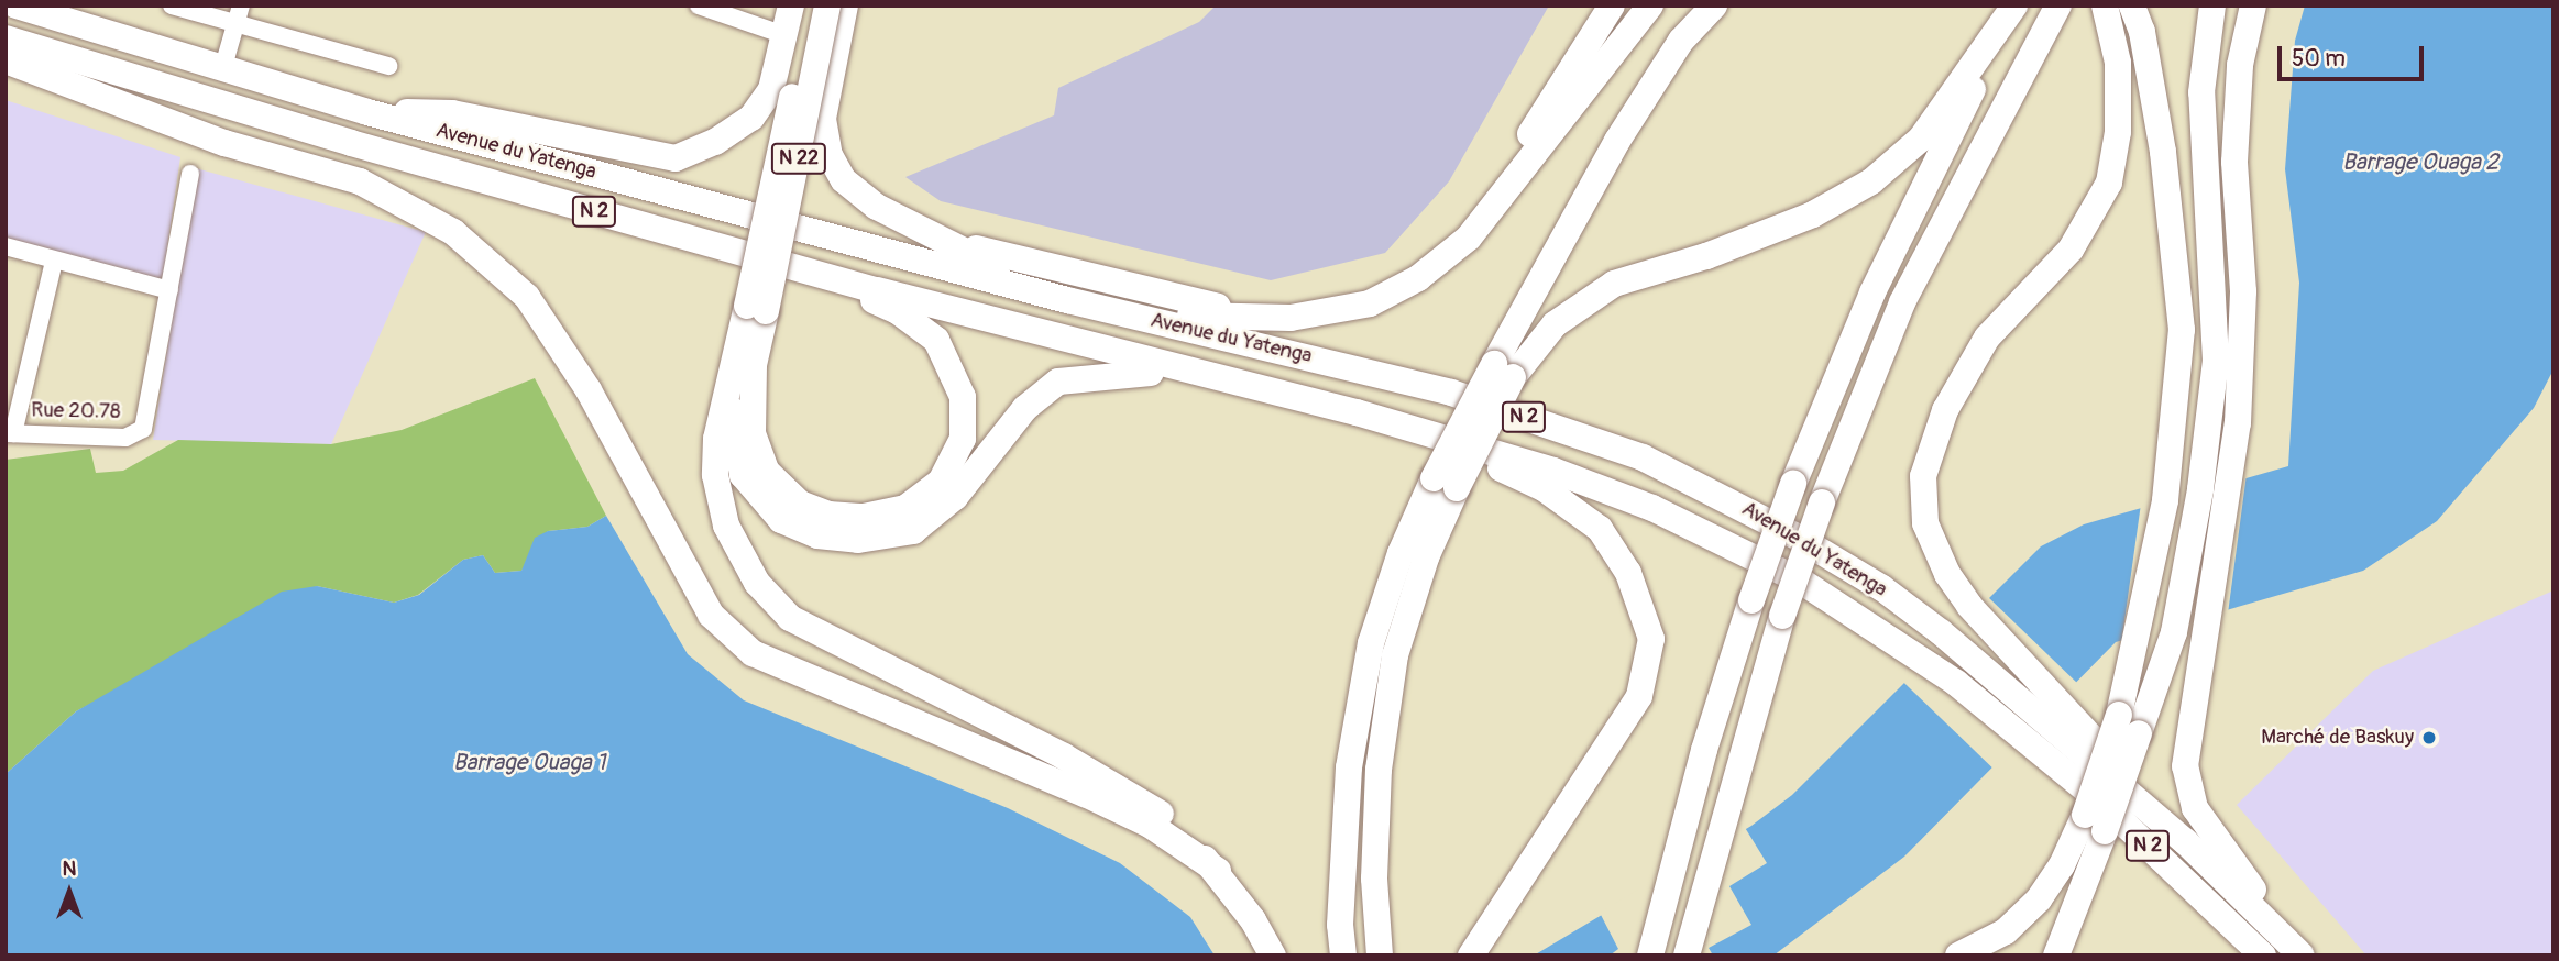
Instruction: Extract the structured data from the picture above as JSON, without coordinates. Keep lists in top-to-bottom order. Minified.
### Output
{"streets":{"main road":["Avenue du Yatenga","N 22","N 2"],"street":["Rue 20.78"]},"crossings":[["Avenue du Yatenga","N 2"]],"water":["Barrage Ouaga 2","Barrage Ouaga 1"],"places":["Marché de Baskuy"],"scale_bar":"50 m","north":"top"}
